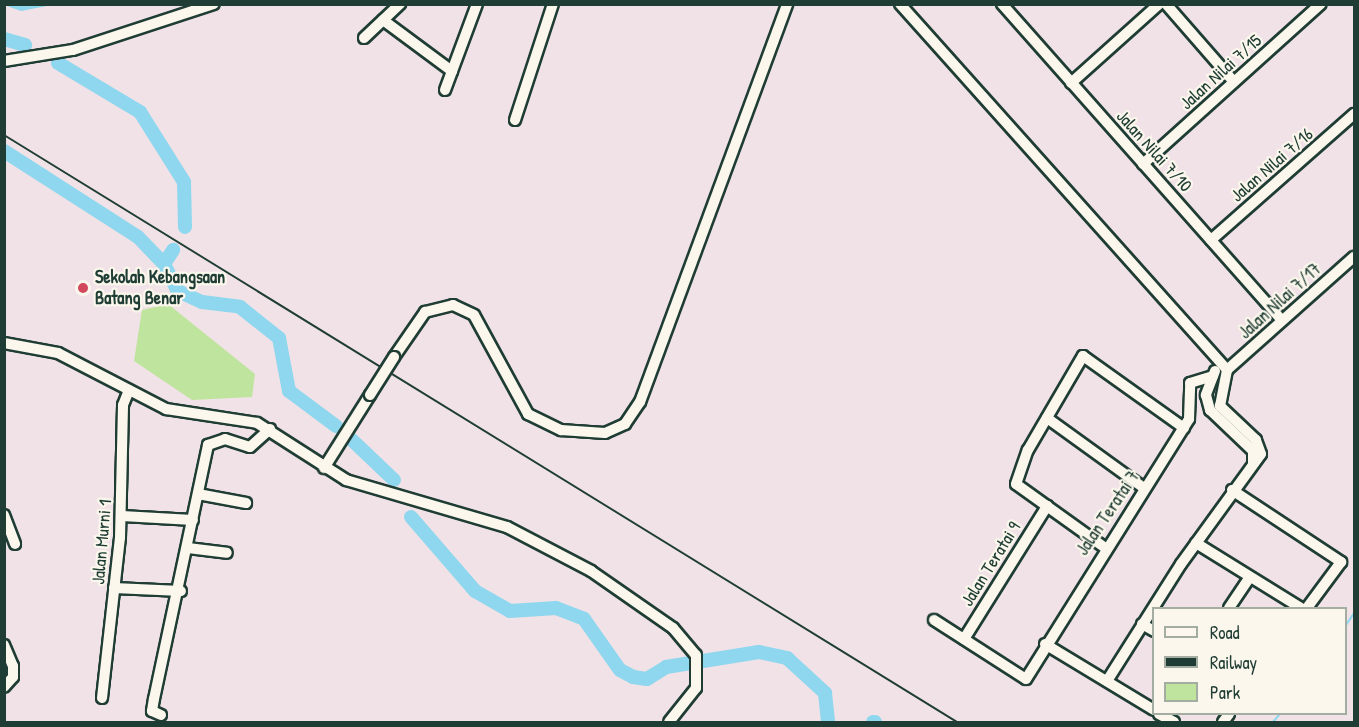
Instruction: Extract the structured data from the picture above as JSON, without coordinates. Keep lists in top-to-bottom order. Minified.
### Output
{"streets":{"street":["Jalan Nilai 7/15","Jalan Nilai 7/10","Jalan Nilai 7/16","Jalan Nilai 7/17","Jalan Teratai 7","Jalan Murni 1","Jalan Teratai 9"]},"crossings":[["Jalan Nilai 7/15","Jalan Nilai 7/10"],["Jalan Nilai 7/10","Jalan Nilai 7/16"],["Jalan Nilai 7/10","Jalan Nilai 7/17"],["Jalan Teratai 7","Jalan Teratai 9"]],"places":["Sekolah Kebangsaan Batang Benar"],"legend":["Road","Railway","Park"]}
